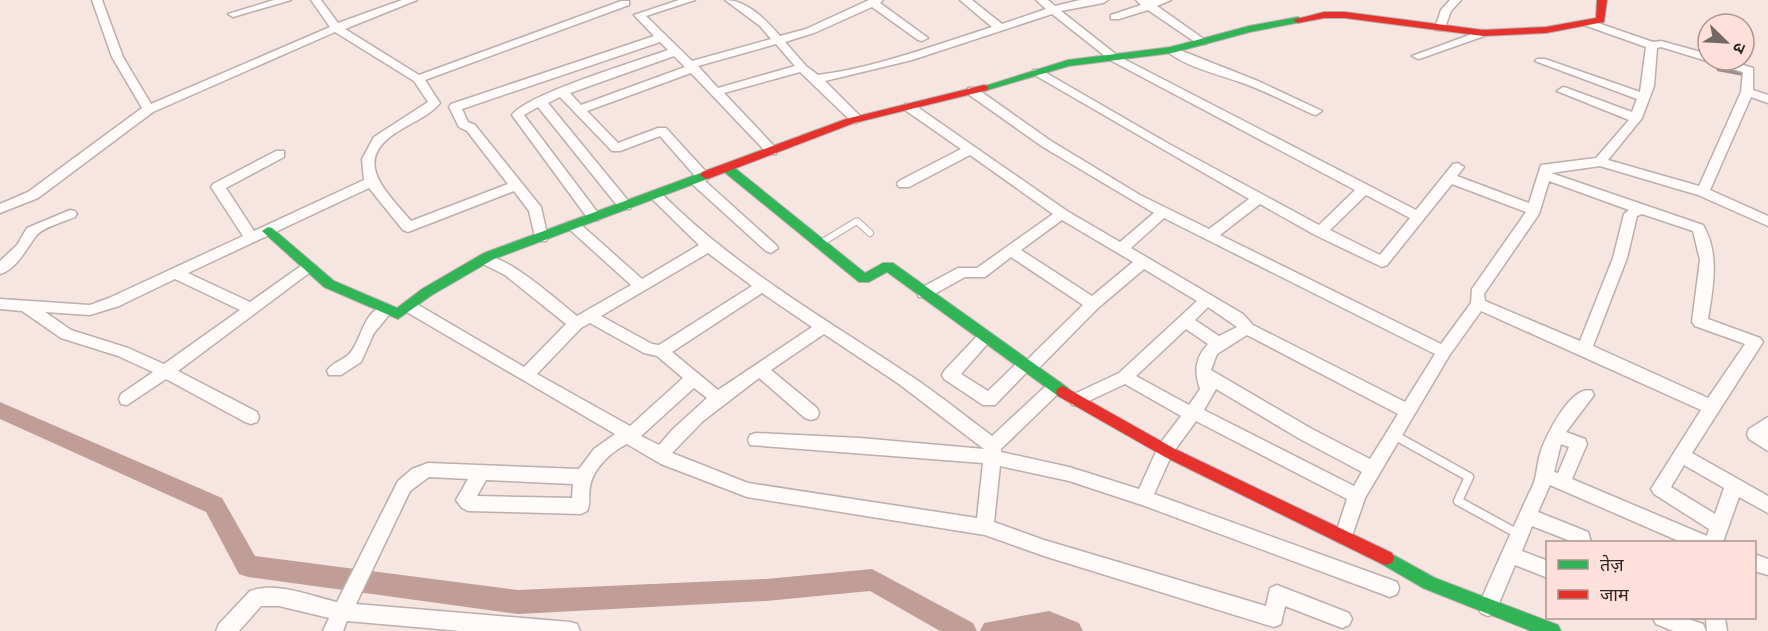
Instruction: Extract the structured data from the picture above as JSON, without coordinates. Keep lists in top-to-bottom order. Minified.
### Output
{"legend":["तेज़","जाम"],"north":"bottom right"}
